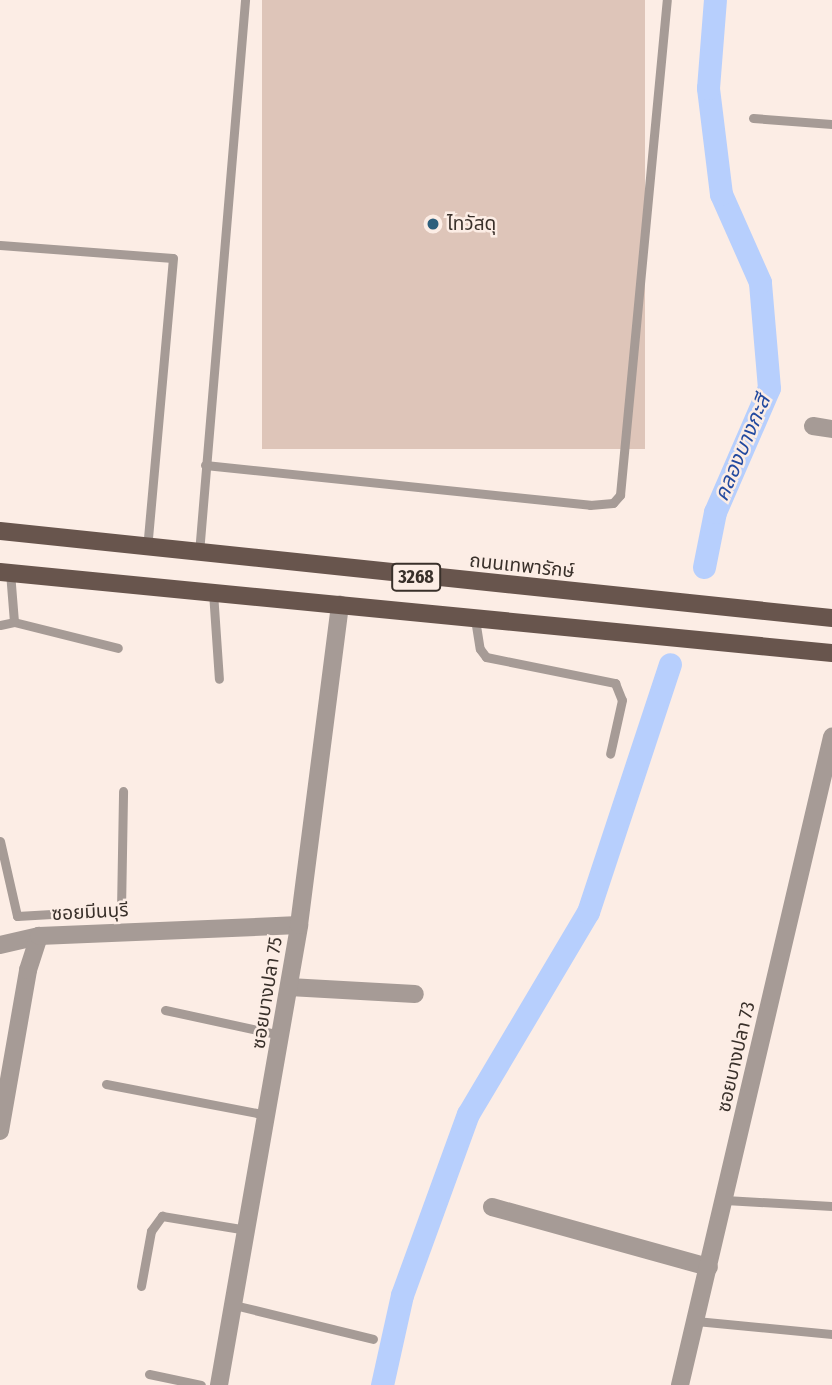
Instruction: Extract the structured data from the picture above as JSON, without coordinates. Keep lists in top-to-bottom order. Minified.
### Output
{"streets":{"main road":["ถนนเทพารักษ์","3268"],"street":["ซอยมีนบุรี","ซอยบางปลา 75","ซอยบางปลา 73"]},"crossings":[["3268","ซอยบางปลา 75"],["ซอยมีนบุรี","ซอยบางปลา 75"]],"water":["คลองบางกะสี"],"places":["ไทวัสดุ"]}
